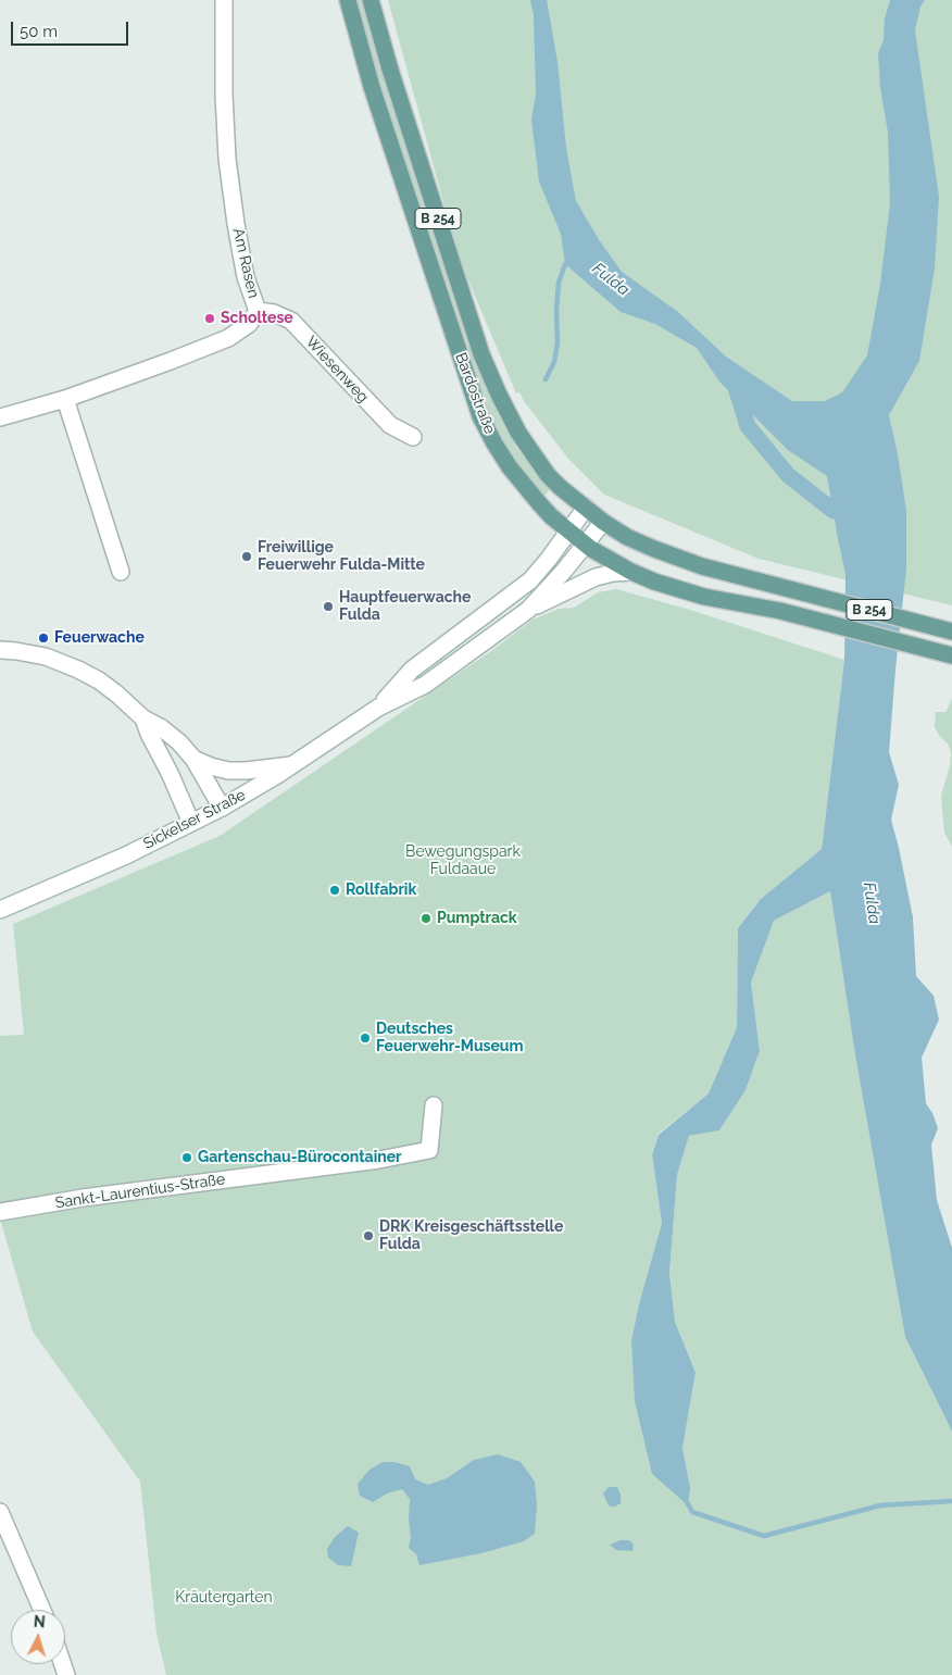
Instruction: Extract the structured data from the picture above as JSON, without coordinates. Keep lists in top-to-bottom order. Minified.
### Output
{"streets":{"main road":["B 254","Bardostraße"],"street":["Am Rasen","Wiesenweg","Sickelser Straße","Sankt-Laurentius-Straße"]},"crossings":[["Am Rasen","Wiesenweg"],["Bardostraße","Sickelser Straße"]],"water":["Fulda"],"parks":["Bewegungspark Fuldaaue","Kräutergarten"],"places":["Scholtese","Freiwillige Feuerwehr Fulda-Mitte","Hauptfeuerwache Fulda","Feuerwache","Rollfabrik","Pumptrack","Deutsches Feuerwehr-Museum","Gartenschau-Bürocontainer","DRK Kreisgeschäftsstelle Fulda"],"scale_bar":"50 m","north":"top"}
